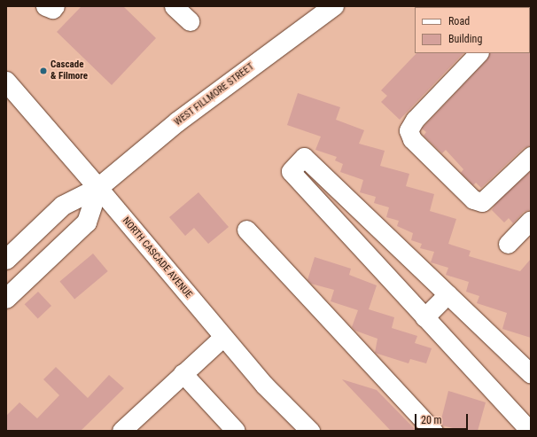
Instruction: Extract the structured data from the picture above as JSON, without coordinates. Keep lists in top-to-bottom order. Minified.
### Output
{"streets":{"main road":["WEST FILLMORE STREET","NORTH CASCADE AVENUE"]},"crossings":[["WEST FILLMORE STREET","NORTH CASCADE AVENUE"]],"places":["Cascade & Filmore"],"legend":["Road","Building"],"scale_bar":"20 m"}
